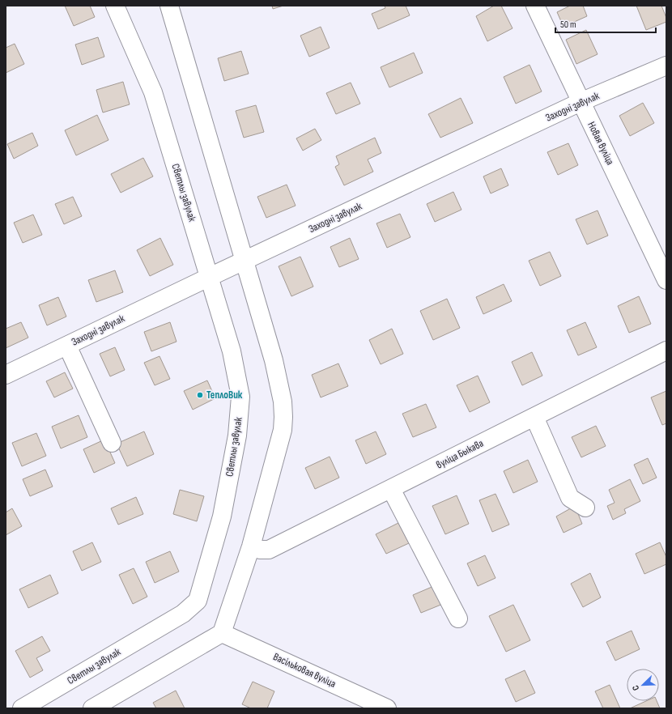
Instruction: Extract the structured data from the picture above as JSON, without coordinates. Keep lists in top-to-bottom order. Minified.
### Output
{"streets":{"street":["Заходні завулак","Новая вуліца","Светлы завулак","вуліца Быкава","Васільковая вуліца"]},"crossings":[["Заходні завулак","Новая вуліца"],["Заходні завулак","Светлы завулак"]],"places":["ТеплоВик"],"scale_bar":"50 m","north":"bottom left"}
